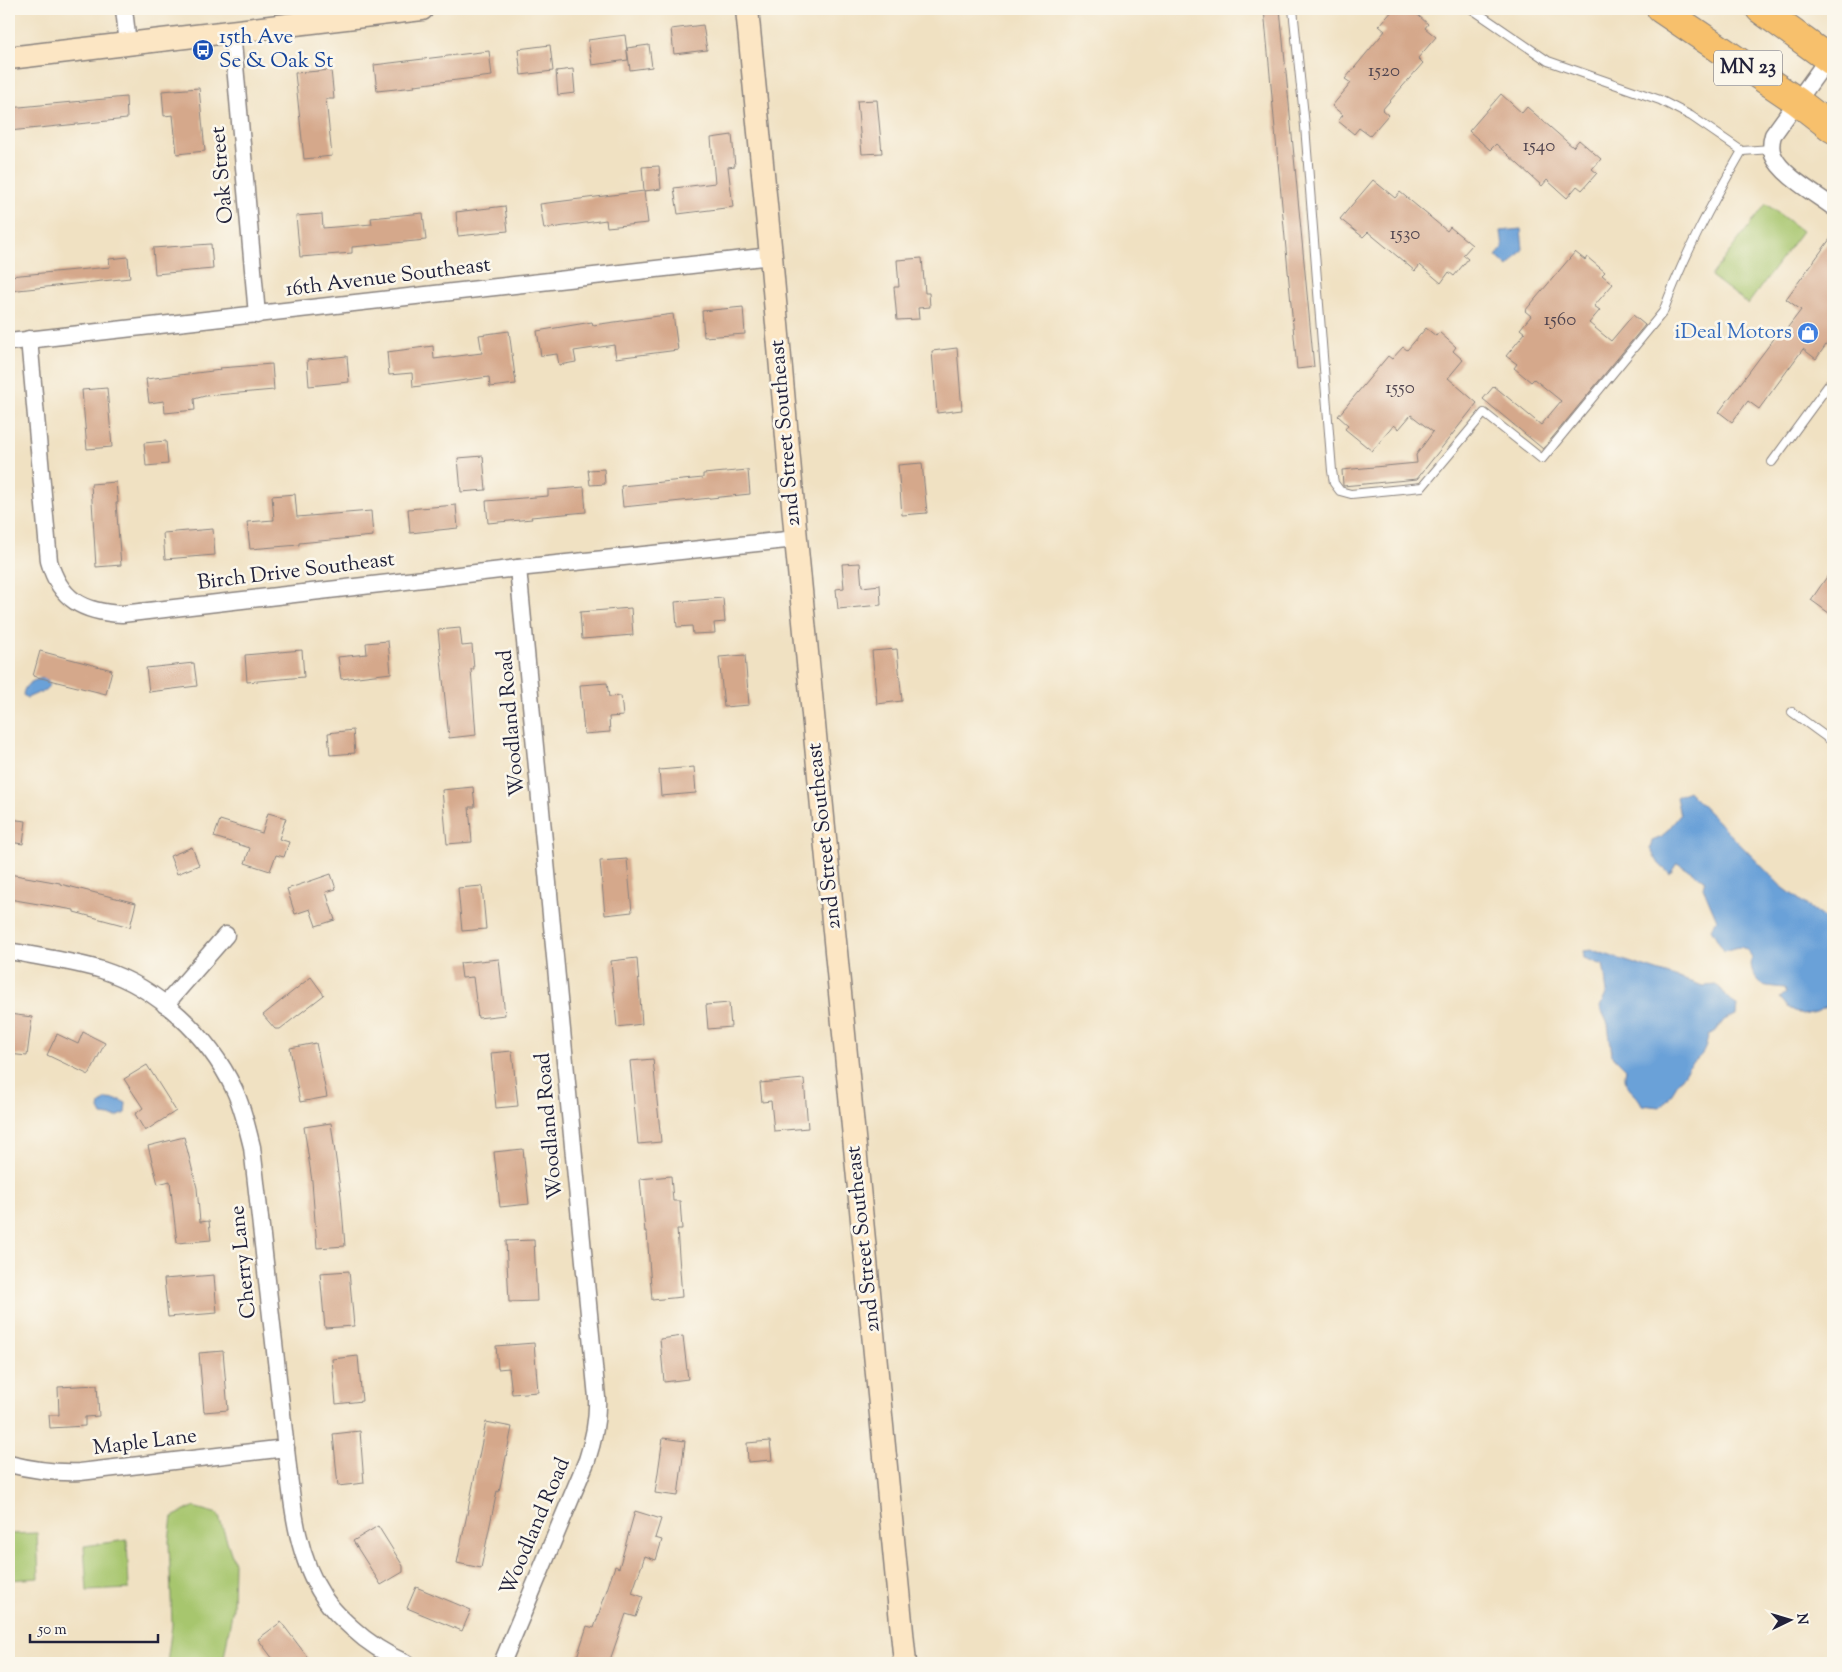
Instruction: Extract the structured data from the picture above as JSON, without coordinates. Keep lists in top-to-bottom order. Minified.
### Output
{"streets":{"highway":["MN 23"],"street":["Oak Street","16th Avenue Southeast","2nd Street Southeast","Birch Drive Southeast","Woodland Road","Cherry Lane","Maple Lane"]},"crossings":[["Oak Street","16th Avenue Southeast"],["16th Avenue Southeast","2nd Street Southeast"],["16th Avenue Southeast","Birch Drive Southeast"],["2nd Street Southeast","Birch Drive Southeast"],["Birch Drive Southeast","Woodland Road"],["Cherry Lane","Maple Lane"]],"places":{"bus stop":["15th Ave Se & Oak St"],"shop":["iDeal Motors"]},"house_numbers":["1520","1540","1530","1560","1550"],"scale_bar":"50 m","north":"right"}
